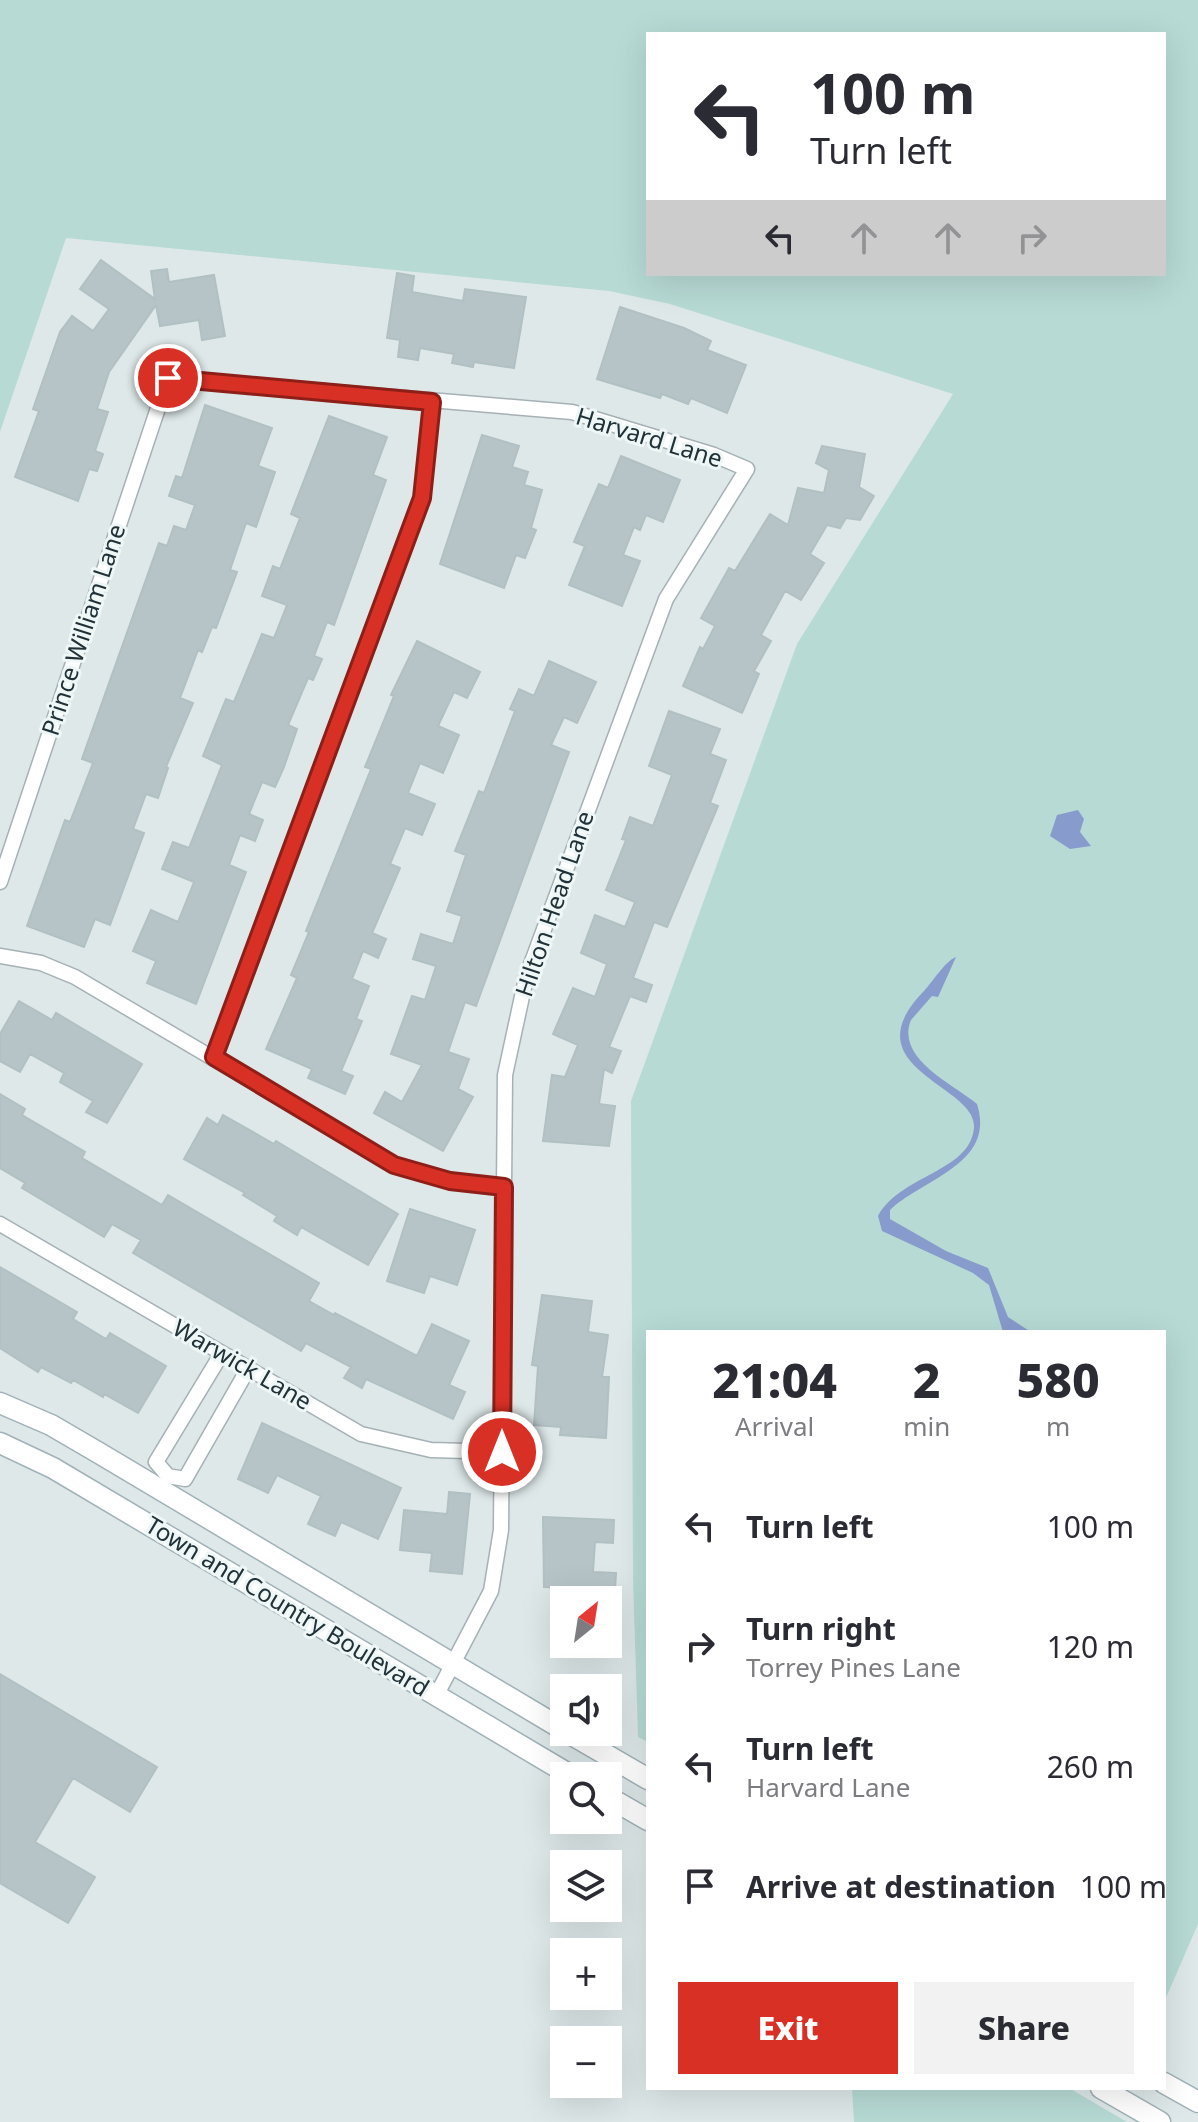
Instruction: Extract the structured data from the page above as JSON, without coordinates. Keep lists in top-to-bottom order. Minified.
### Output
{"streets":{"main road":["Town and Country Boulevard"],"street":["Harvard Lane","Prince William Lane","Hilton Head Lane","Warwick Lane"]},"crossings":[["Harvard Lane","Prince William Lane"],["Harvard Lane","Hilton Head Lane"],["Hilton Head Lane","Warwick Lane"],["Hilton Head Lane","Town and Country Boulevard"]],"north":"top right","page":{"turn":["100 m","Turn left"],"eta":["21:04","Arrival","2","min","580","m"],"list":[{"name":"Turn left","value":"100 m"},{"name":"Turn right","note":"Torrey Pines Lane","value":"120 m"},{"name":"Turn left","note":"Harvard Lane","value":"260 m"},{"name":"Arrive at destination","value":"100 m"}],"map_buttons":["+","−"],"buttons":["Exit","Share"]}}
